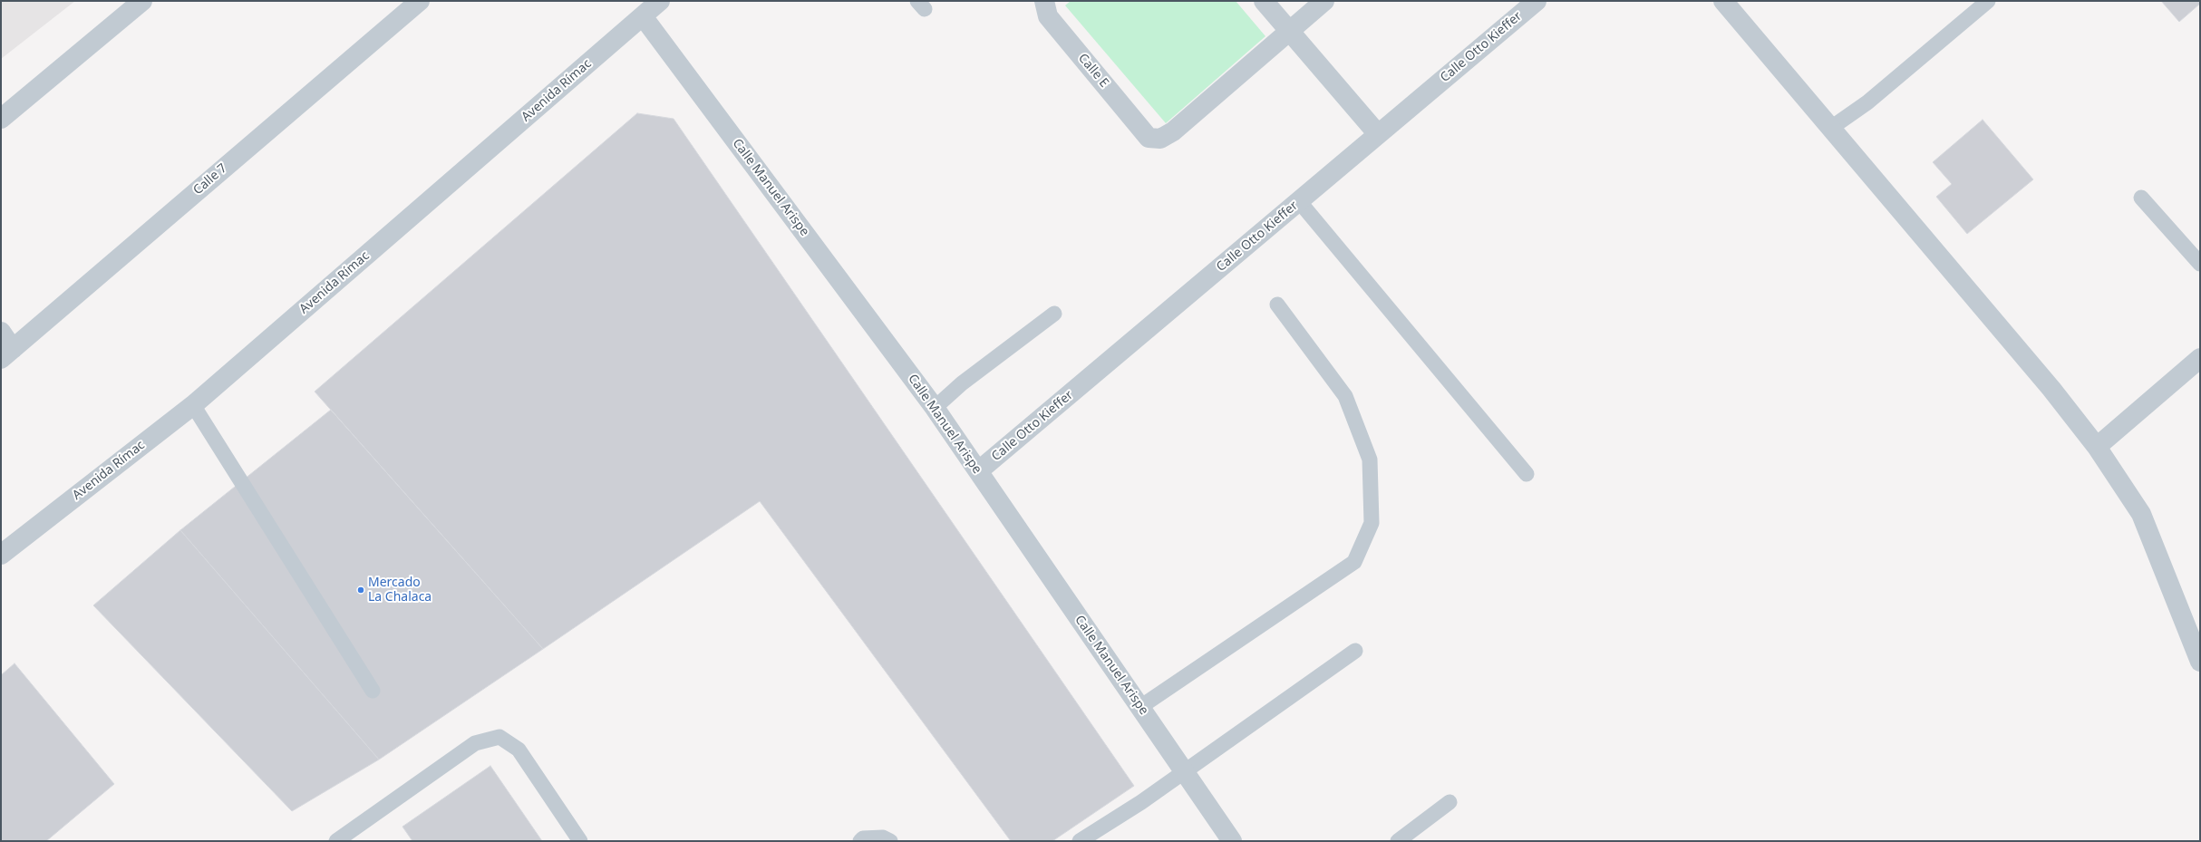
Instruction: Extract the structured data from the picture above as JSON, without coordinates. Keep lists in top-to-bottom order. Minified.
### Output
{"streets":{"street":["Calle Otto Kieffer","Calle E","Avenida Rímac","Calle 7","Calle Manuel Arispe"]},"crossings":[["Calle Otto Kieffer","Calle Manuel Arispe"],["Avenida Rímac","Calle Manuel Arispe"]],"places":["Mercado La Chalaca"]}
